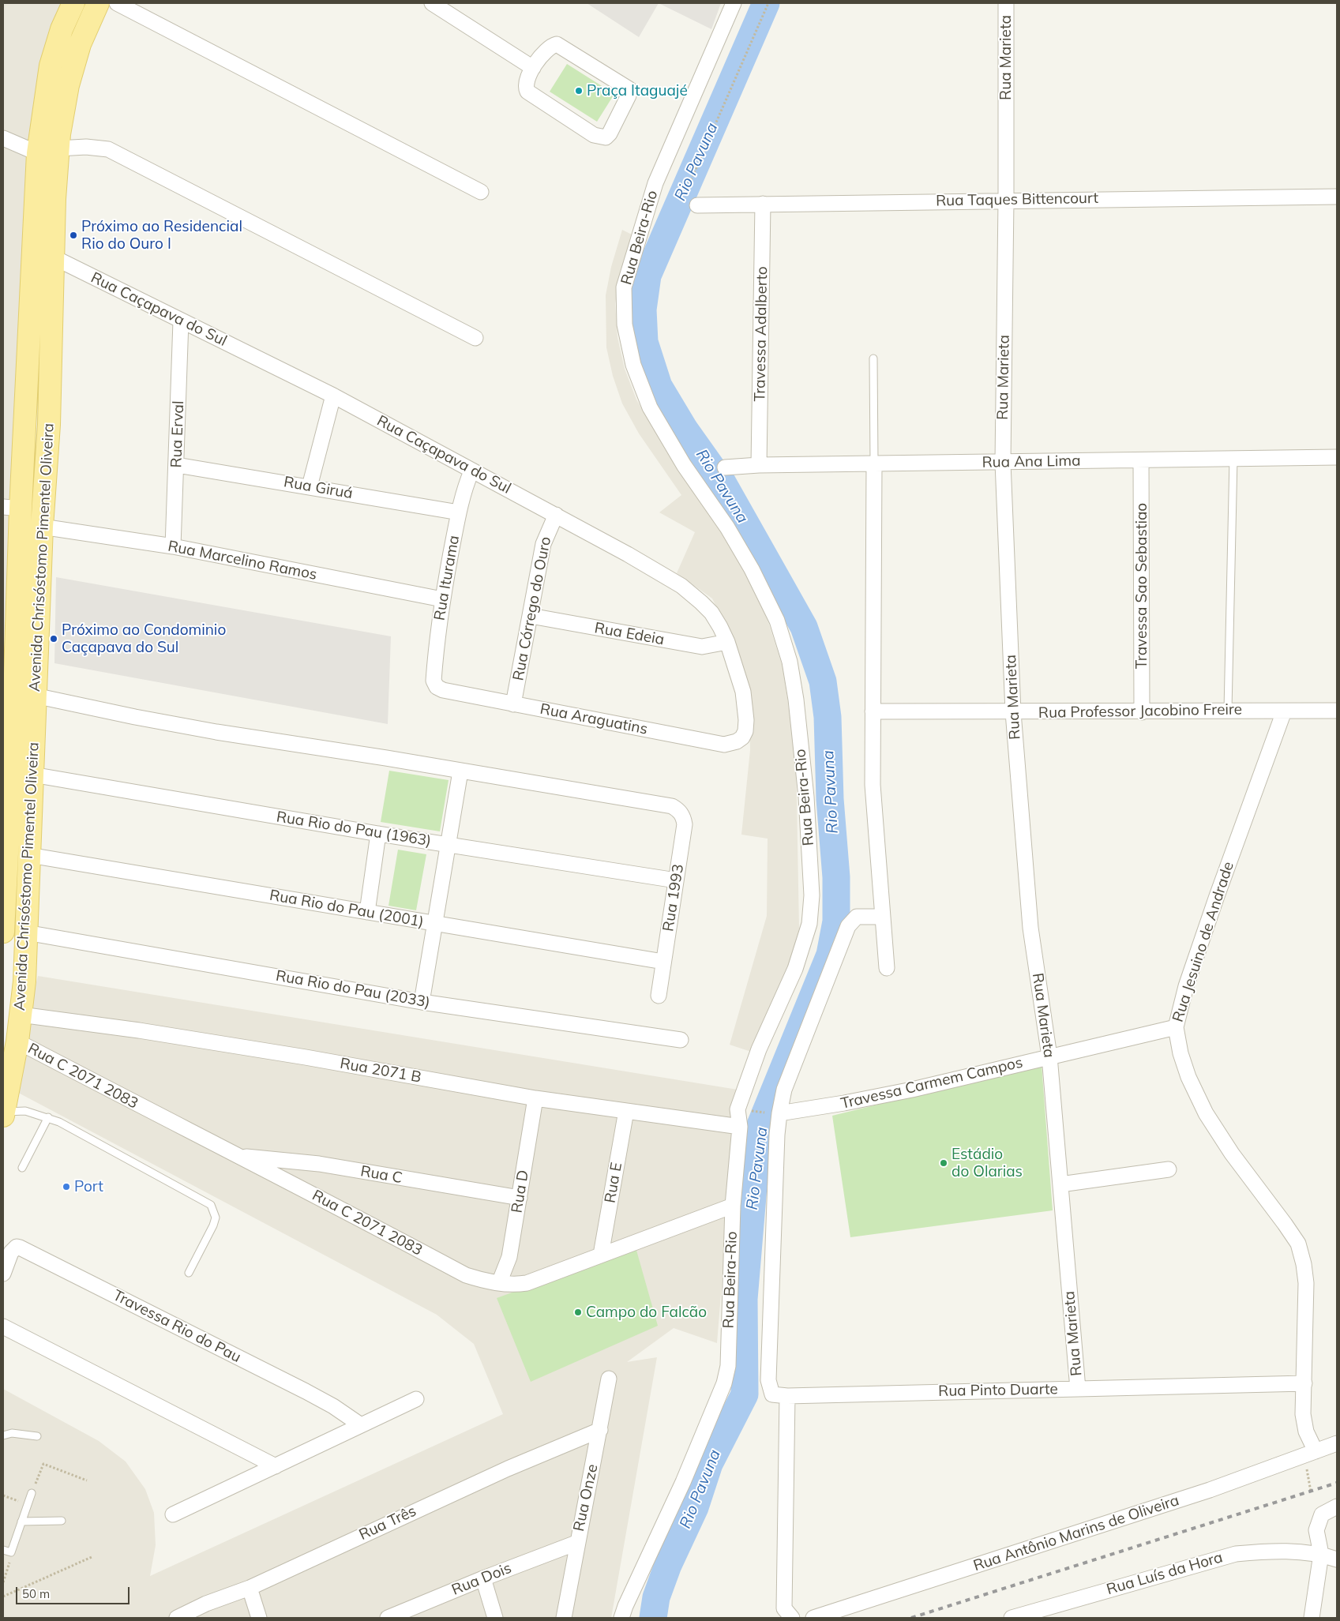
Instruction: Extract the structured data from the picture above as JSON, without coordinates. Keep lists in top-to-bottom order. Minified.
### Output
{"streets":{"main road":["Avenida Chrisóstomo Pimentel Oliveira"],"street":["Rua Marieta","Rua Taques Bittencourt","Rua Beira-Rio","Rua Caçapava do Sul","Travessa Adalberto","Rua Erval","Rua Ana Lima","Rua Giruá","Rua Marcelino Ramos","Rua Iturama","Travessa Sao Sebastiao","Rua Córrego do Ouro","Rua Edeia","Rua Professor Jacobino Freire","Rua Araguatins","Rua Rio do Pau (1963)","Rua 1993","Rua Rio do Pau (2001)","Rua Jesuino de Andrade","Rua Rio do Pau (2033)","Rua 2071 B","Rua C 2071 2083","Travessa Carmem Campos","Rua C","Rua E","Rua D","Travessa Rio do Pau","Rua Pinto Duarte","Rua Onze","Rua Três","Rua Antônio Marins de Oliveira","Rua Luís da Hora","Rua Dois"]},"crossings":[["Rua Marieta","Rua Taques Bittencourt"],["Rua Marieta","Rua Ana Lima"],["Rua Marieta","Rua Professor Jacobino Freire"],["Rua Marieta","Travessa Carmem Campos"],["Rua Marieta","Rua Pinto Duarte"],["Rua Taques Bittencourt","Travessa Adalberto"],["Rua Beira-Rio","Rua 2071 B"],["Rua Beira-Rio","Rua C 2071 2083"],["Rua Caçapava do Sul","Rua Erval"],["Rua Caçapava do Sul","Avenida Chrisóstomo Pimentel Oliveira"],["Rua Caçapava do Sul","Rua Iturama"],["Rua Caçapava do Sul","Rua Córrego do Ouro"],["Rua Caçapava do Sul","Rua Edeia"],["Rua Caçapava do Sul","Rua Araguatins"],["Travessa Adalberto","Rua Ana Lima"],["Rua Erval","Rua Giruá"],["Rua Erval","Rua Marcelino Ramos"],["Rua Ana Lima","Travessa Sao Sebastiao"],["Rua Giruá","Rua Iturama"],["Avenida Chrisóstomo Pimentel Oliveira","Rua Marcelino Ramos"],["Avenida Chrisóstomo Pimentel Oliveira","Rua Rio do Pau (1963)"],["Avenida Chrisóstomo Pimentel Oliveira","Rua Rio do Pau (2001)"],["Avenida Chrisóstomo Pimentel Oliveira","Rua Rio do Pau (2033)"],["Avenida Chrisóstomo Pimentel Oliveira","Rua 2071 B"],["Avenida Chrisóstomo Pimentel Oliveira","Rua C 2071 2083"],["Rua Marcelino Ramos","Rua Iturama"],["Rua Iturama","Rua Araguatins"],["Travessa Sao Sebastiao","Rua Professor Jacobino Freire"],["Rua Córrego do Ouro","Rua Edeia"],["Rua Córrego do Ouro","Rua Araguatins"],["Rua Professor Jacobino Freire","Rua Jesuino de Andrade"],["Rua Rio do Pau (1963)","Rua 1993"],["Rua 1993","Rua Rio do Pau (2001)"],["Rua Jesuino de Andrade","Travessa Carmem Campos"],["Rua Jesuino de Andrade","Rua Pinto Duarte"],["Rua Jesuino de Andrade","Rua Antônio Marins de Oliveira"],["Rua 2071 B","Rua E"],["Rua 2071 B","Rua D"],["Rua C 2071 2083","Rua C"],["Rua C 2071 2083","Rua E"],["Rua C 2071 2083","Rua D"],["Rua C","Rua D"],["Rua Onze","Rua Três"],["Rua Onze","Rua Dois"]],"water":["Rio Pavuna"],"places":["Praça Itaguajé","Próximo ao Residencial Rio do Ouro I","Próximo ao Condominio Caçapava do Sul","Estádio do Olarias","Port","Campo do Falcão"],"scale_bar":"50 m"}
